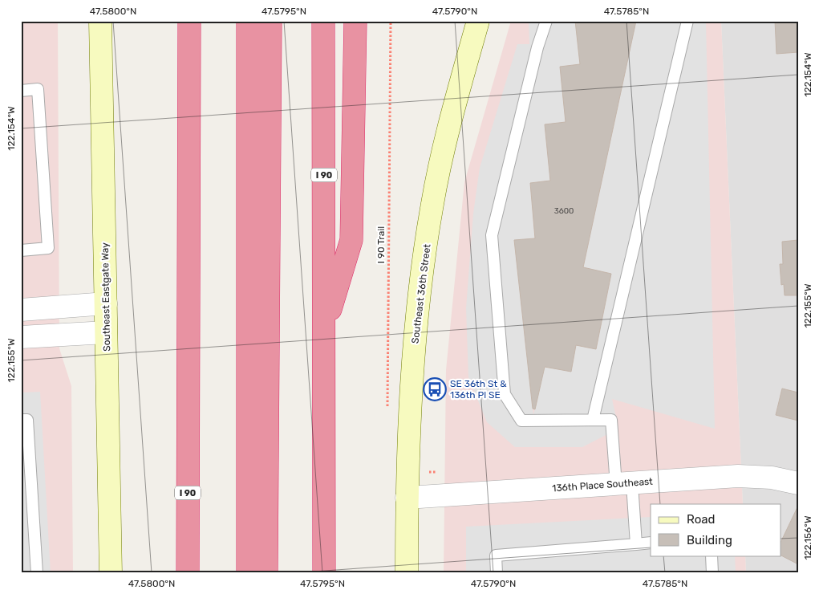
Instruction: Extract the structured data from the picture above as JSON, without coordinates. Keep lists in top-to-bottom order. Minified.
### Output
{"streets":{"highway":["I 90"],"main road":["Southeast 36th Street","Southeast Eastgate Way"],"street":["136th Place Southeast"],"path":["I 90 Trail"]},"crossings":[["Southeast 36th Street","136th Place Southeast"]],"places":{"bus stop":["SE 36th St & 136th Pl SE"]},"house_numbers":["3600"],"legend":["Road","Building"],"coordinates":["47.5800°N","47.5795°N","47.5790°N","47.5785°N","122.154°W","122.155°W","122.156°W"]}
